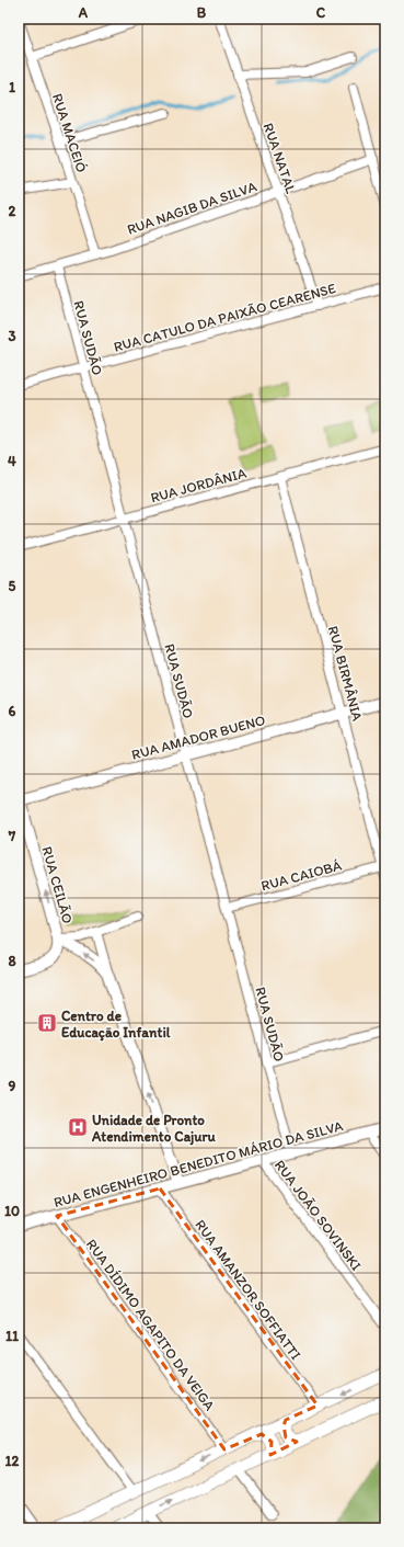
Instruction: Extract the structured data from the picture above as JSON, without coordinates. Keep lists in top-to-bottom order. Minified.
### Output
{"streets":{"street":["RUA MACEIÓ","RUA NATAL","RUA NAGIB DA SILVA","RUA CATULO DA PAIXÃO CEARENSE","RUA SUDÃO","RUA JORDÂNIA","RUA BIRMÂNIA","RUA AMADOR BUENO","RUA CAIOBÁ","RUA CEILÃO","RUA ENGENHEIRO BENEDITO MÁRIO DA SILVA","RUA JOÃO SOVINSKI","RUA AMANZOR SOFFIATTI","RUA DÍDIMO AGAPITO DA VEIGA"]},"crossings":[["RUA MACEIÓ","RUA NAGIB DA SILVA"],["RUA NATAL","RUA NAGIB DA SILVA"],["RUA NATAL","RUA CATULO DA PAIXÃO CEARENSE"],["RUA NAGIB DA SILVA","RUA SUDÃO"],["RUA CATULO DA PAIXÃO CEARENSE","RUA SUDÃO"],["RUA SUDÃO","RUA JORDÂNIA"],["RUA SUDÃO","RUA AMADOR BUENO"],["RUA SUDÃO","RUA CAIOBÁ"],["RUA SUDÃO","RUA ENGENHEIRO BENEDITO MÁRIO DA SILVA"],["RUA JORDÂNIA","RUA BIRMÂNIA"],["RUA BIRMÂNIA","RUA AMADOR BUENO"],["RUA BIRMÂNIA","RUA CAIOBÁ"],["RUA AMADOR BUENO","RUA CEILÃO"],["RUA CEILÃO","RUA ENGENHEIRO BENEDITO MÁRIO DA SILVA"],["RUA ENGENHEIRO BENEDITO MÁRIO DA SILVA","RUA JOÃO SOVINSKI"],["RUA ENGENHEIRO BENEDITO MÁRIO DA SILVA","RUA AMANZOR SOFFIATTI"],["RUA ENGENHEIRO BENEDITO MÁRIO DA SILVA","RUA DÍDIMO AGAPITO DA VEIGA"]],"one_way":["RUA CEILÃO"],"places":{"building":["Centro de Educação Infantil"],"hospital":["Unidade de Pronto Atendimento Cajuru"]},"grid":{"columns":["A","B","C"],"rows":["1","2","3","4","5","6","7","8","9","10","11","12"]}}
